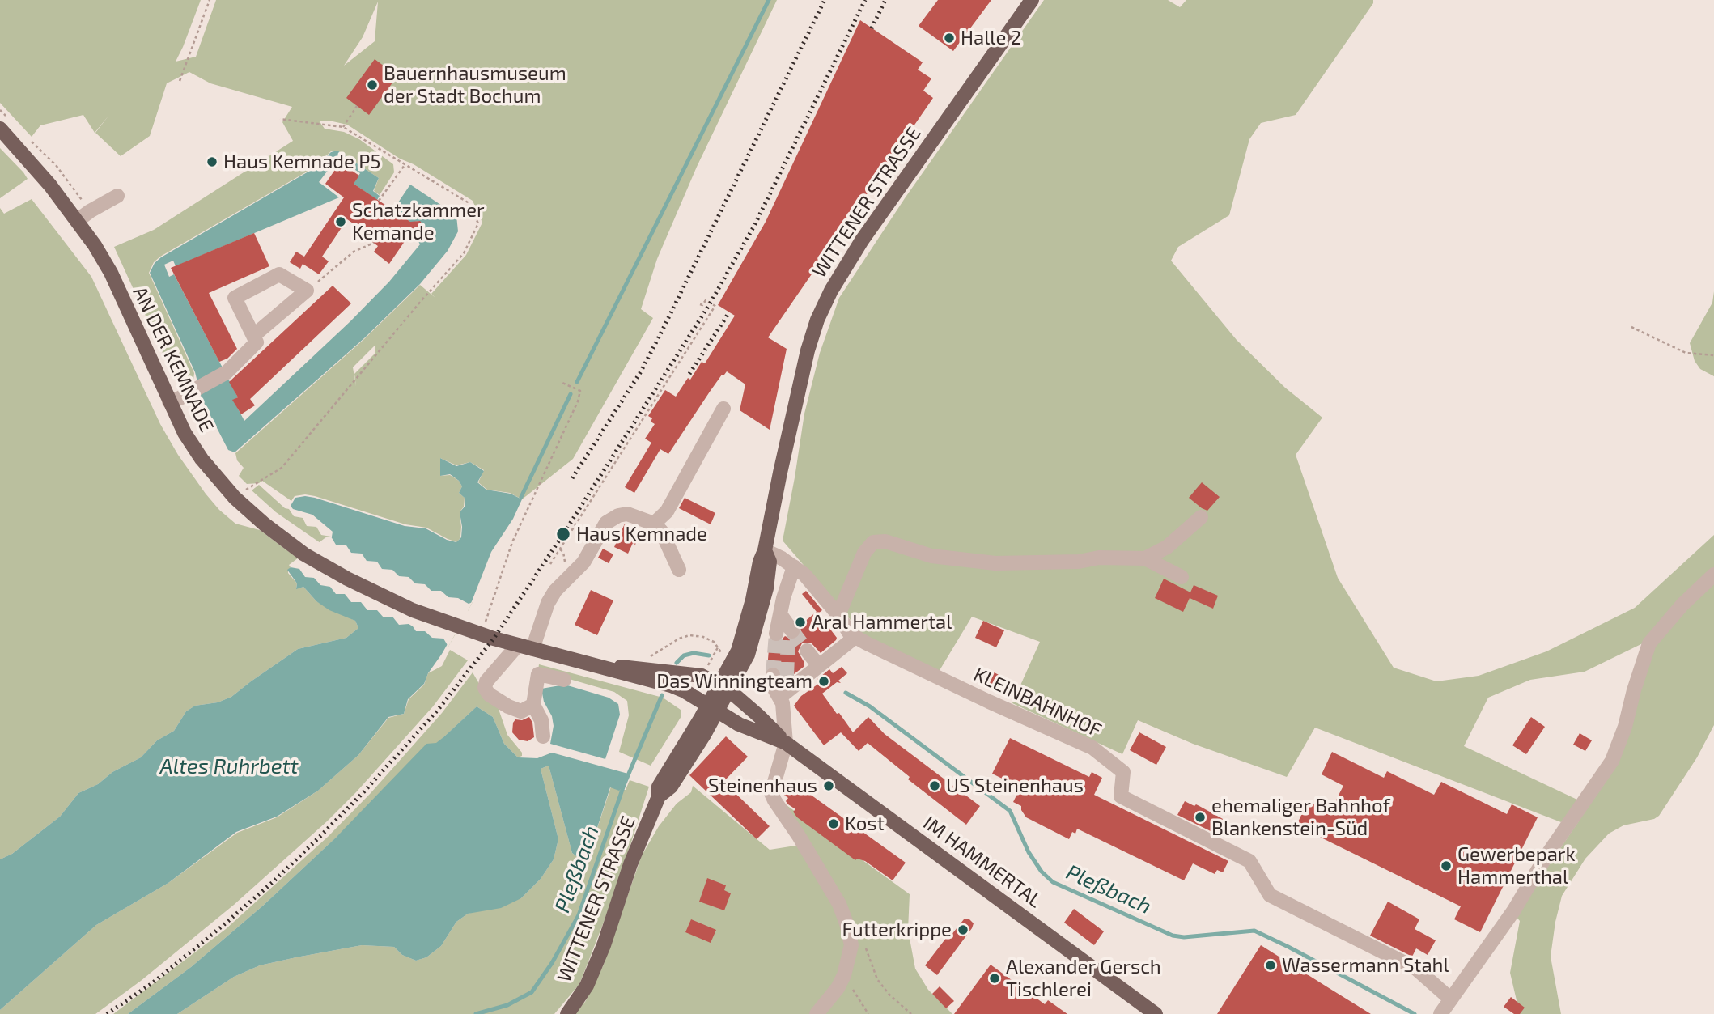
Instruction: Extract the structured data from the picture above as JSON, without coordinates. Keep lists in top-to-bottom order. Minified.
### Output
{"streets":{"main road":["WITTENER STRASSE","AN DER KEMNADE","IM HAMMERTAL"],"street":["KLEINBAHNHOF"]},"crossings":[["WITTENER STRASSE","AN DER KEMNADE"],["WITTENER STRASSE","KLEINBAHNHOF"],["WITTENER STRASSE","IM HAMMERTAL"],["AN DER KEMNADE","IM HAMMERTAL"]],"water":["Altes Ruhrbett","Pleßbach"],"places":["Halle 2","Bauernhausmuseum der Stadt Bochum","Haus Kemnade P5","Schatzkammer Kemande","Haus Kemnade","Aral Hammertal","Das Winningteam","Steinenhaus","US Steinenhaus","ehemaliger Bahnhof Blankenstein-Süd","Kost","Gewerbepark Hammerthal","Futterkrippe","Wassermann Stahl","Alexander Gersch Tischlerei"]}
